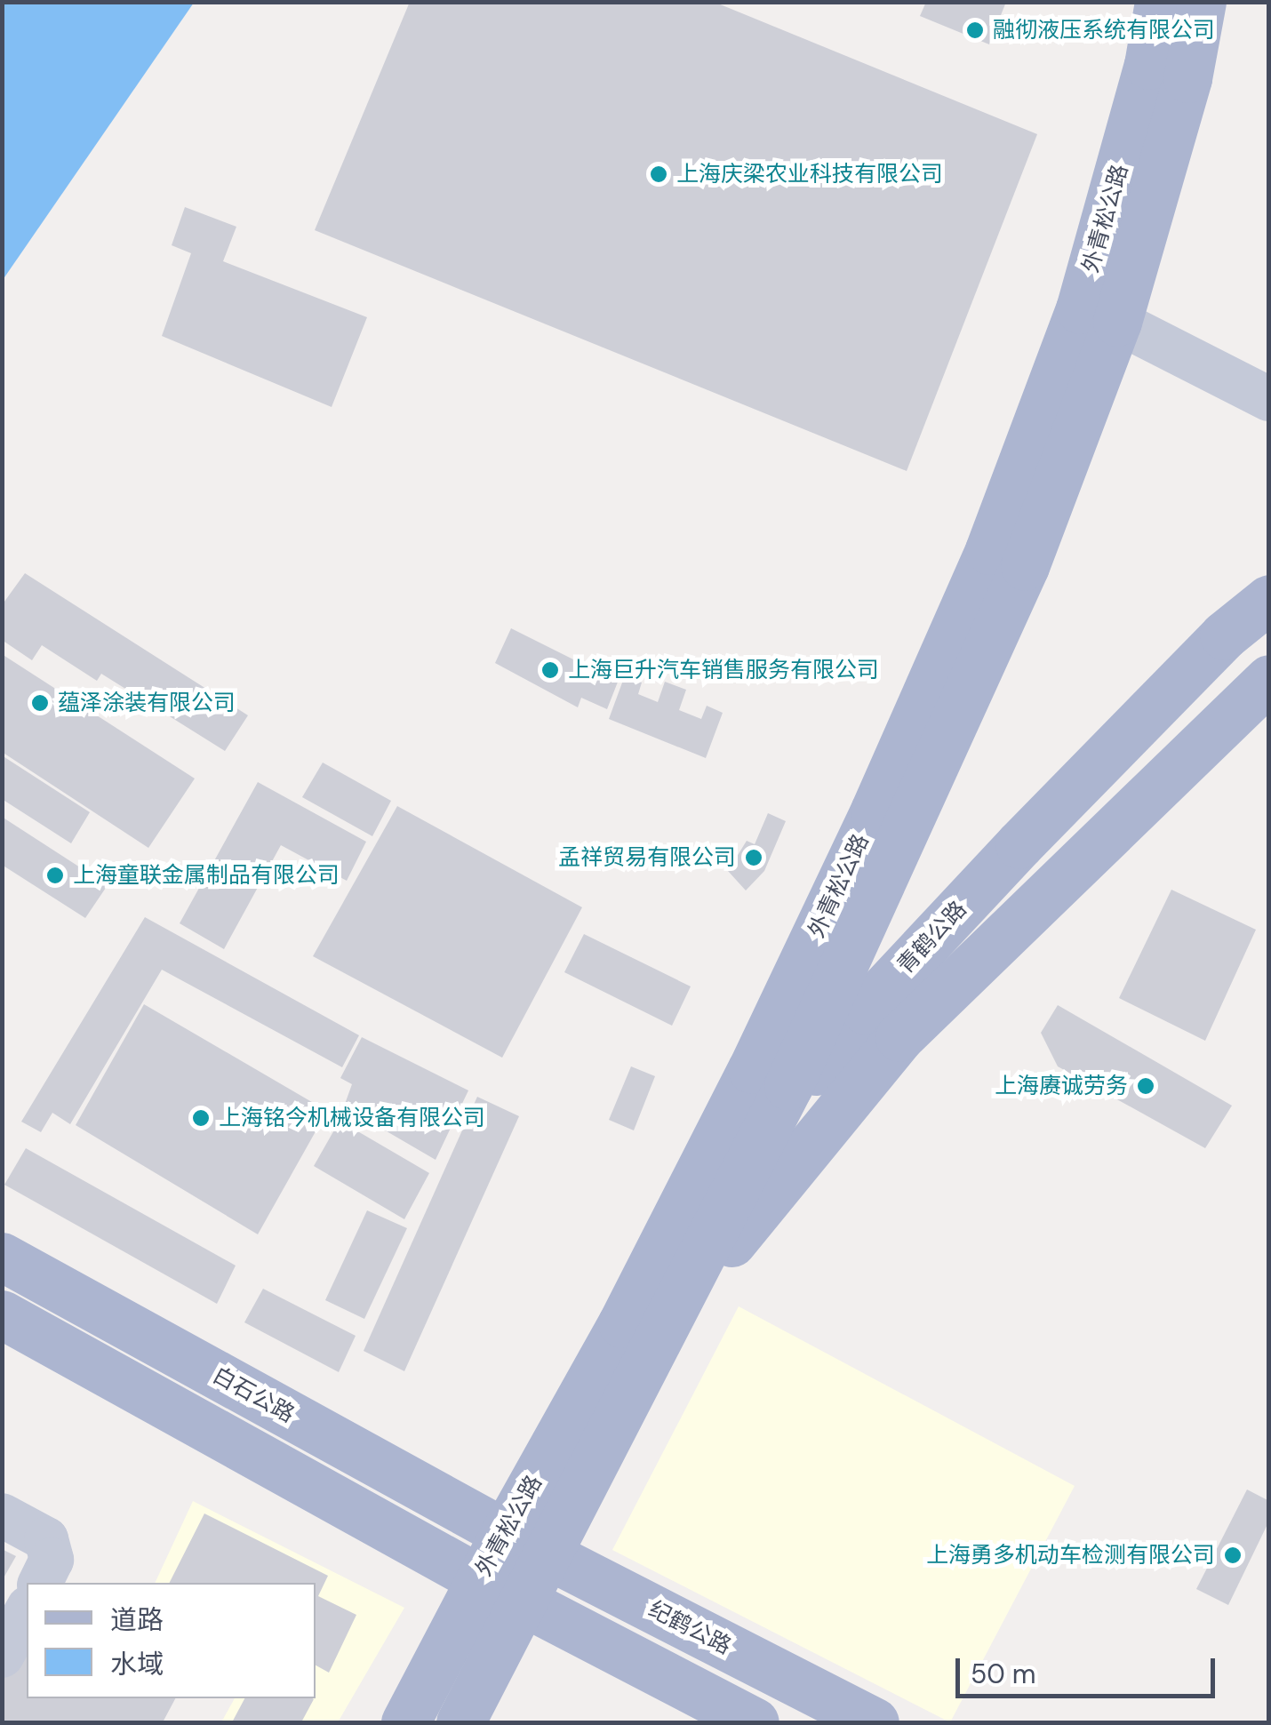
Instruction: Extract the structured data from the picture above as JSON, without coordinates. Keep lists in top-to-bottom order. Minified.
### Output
{"streets":{"main road":["外青松公路","青鹤公路","白石公路","纪鹤公路"]},"crossings":[["外青松公路","青鹤公路"],["外青松公路","白石公路"],["外青松公路","纪鹤公路"],["白石公路","纪鹤公路"]],"places":["融彻液压系统有限公司","上海庆梁农业科技有限公司","上海巨升汽车销售服务有限公司","蕴泽涂装有限公司","孟祥贸易有限公司","上海童联金属制品有限公司","上海赓诚劳务","上海铭今机械设备有限公司","上海勇多机动车检测有限公司"],"legend":["道路","水域"],"scale_bar":"50 m"}
